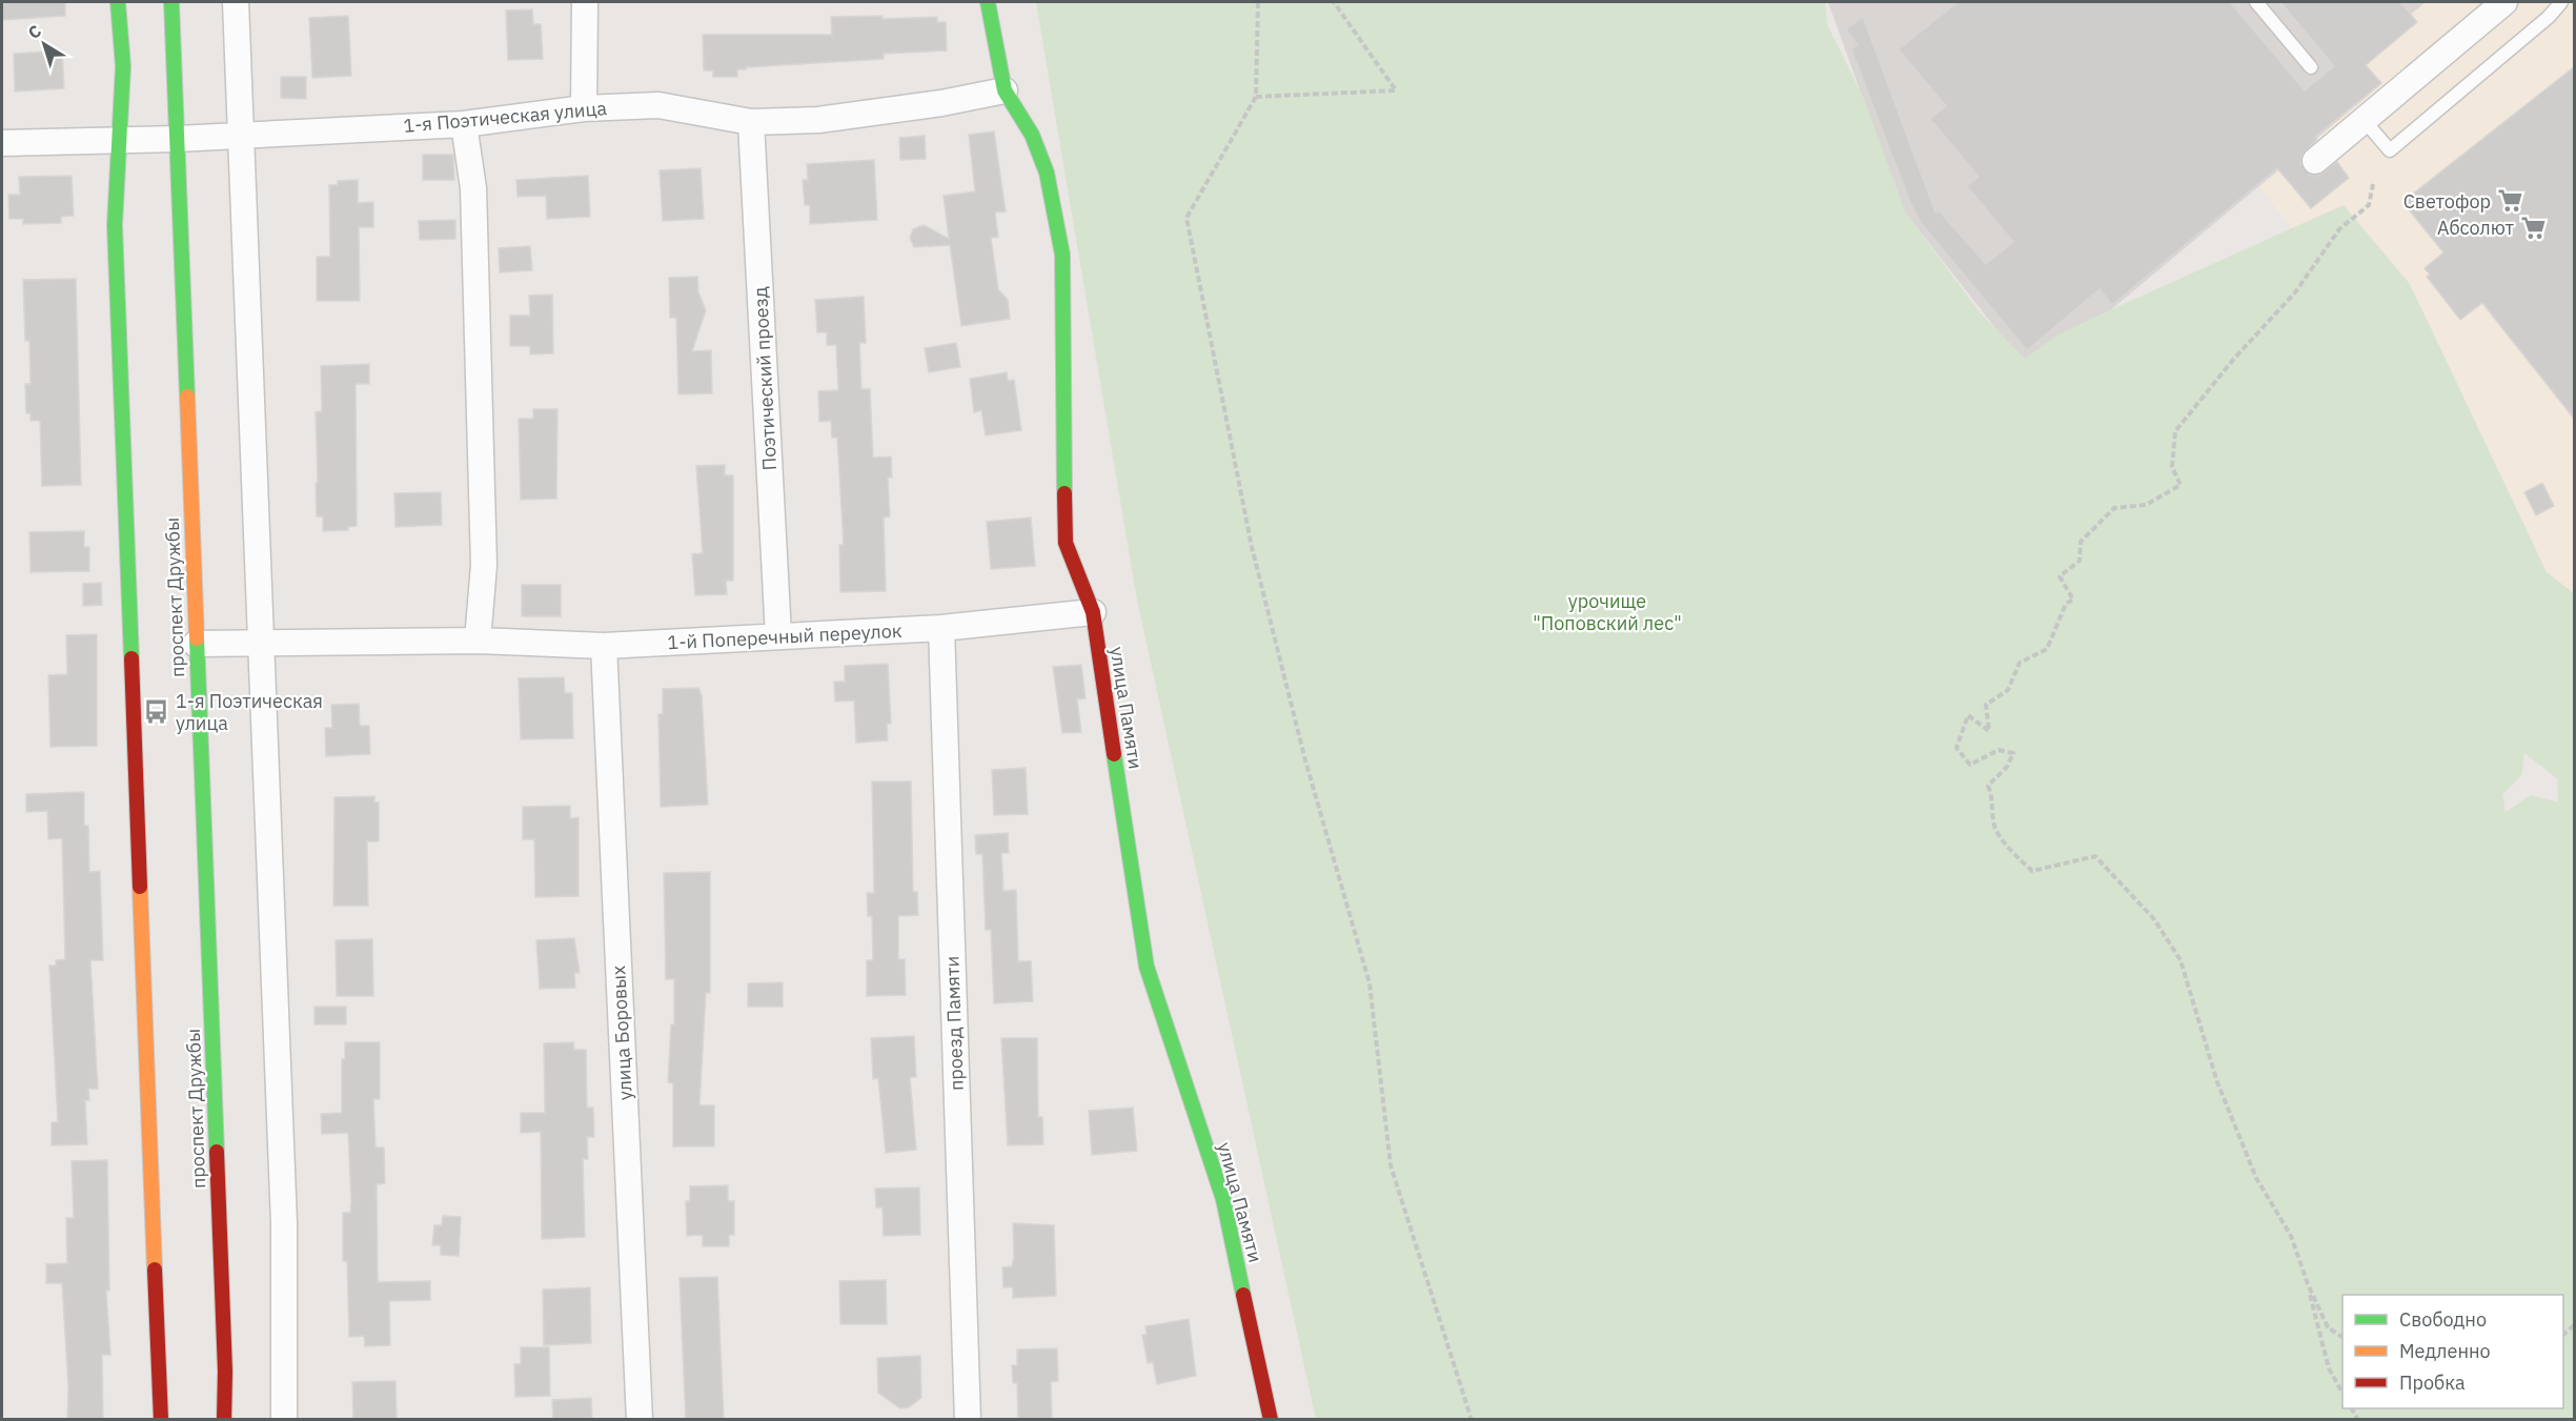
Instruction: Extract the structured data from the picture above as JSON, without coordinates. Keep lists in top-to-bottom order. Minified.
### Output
{"streets":{"street":["1-я Поэтическая улица","Поэтический проезд","проспект Дружбы","1-й Поперечный переулок","улица Памяти","проезд Памяти","улица Боровых"]},"crossings":[["1-я Поэтическая улица","Поэтический проезд"],["1-я Поэтическая улица","проспект Дружбы"],["1-я Поэтическая улица","улица Памяти"],["Поэтический проезд","1-й Поперечный переулок"],["проспект Дружбы","1-й Поперечный переулок"],["1-й Поперечный переулок","улица Памяти"],["1-й Поперечный переулок","проезд Памяти"],["1-й Поперечный переулок","улица Боровых"]],"parks":["урочище \"Поповский лес\""],"places":{"supermarket":["Светофор","Абсолют"],"bus stop":["1-я Поэтическая улица"]},"legend":["Свободно","Медленно","Пробка"],"north":"top left"}
